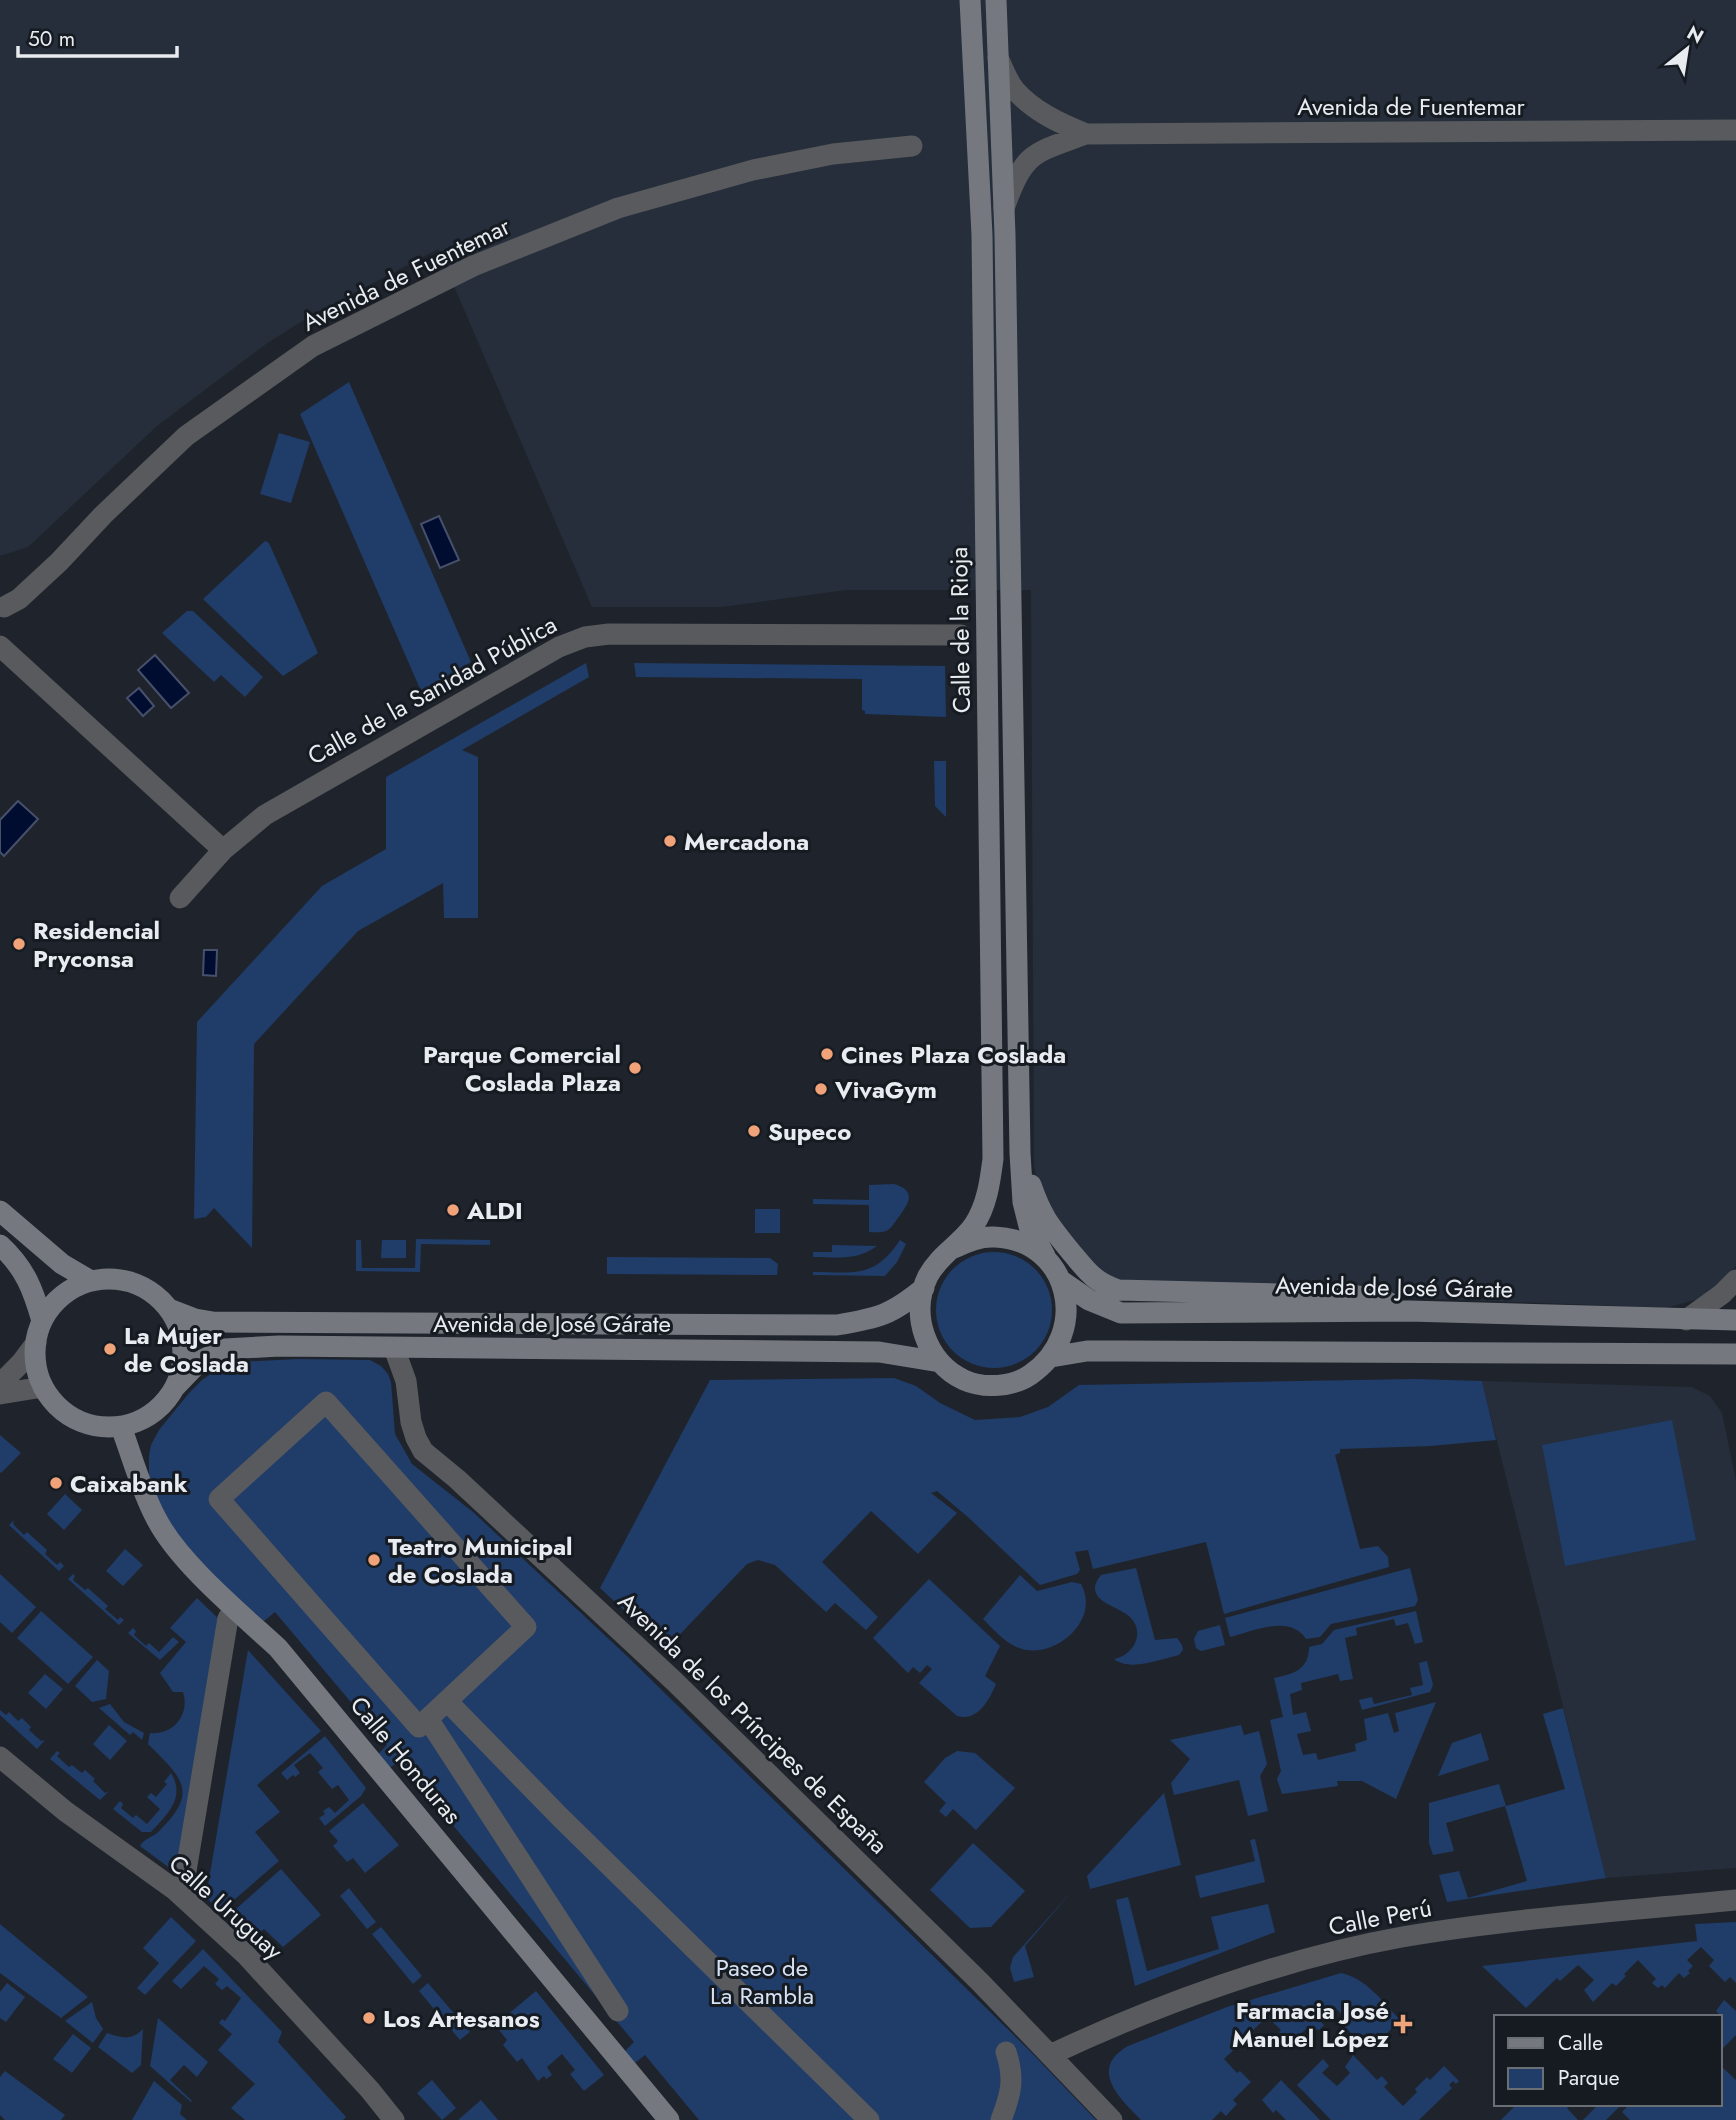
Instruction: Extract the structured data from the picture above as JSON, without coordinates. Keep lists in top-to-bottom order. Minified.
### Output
{"streets":{"main road":["Calle de la Rioja","Avenida de José Gárate","Calle Honduras"],"street":["Avenida de Fuentemar","Calle de la Sanidad Pública","Avenida de los Príncipes de España","Calle Uruguay","Calle Perú"]},"crossings":[["Calle de la Rioja","Avenida de José Gárate"],["Avenida de José Gárate","Avenida de los Príncipes de España"],["Avenida de José Gárate","Calle Honduras"],["Avenida de los Príncipes de España","Calle Perú"]],"parks":["Paseo de La Rambla"],"places":{"other":["Mercadona","Residencial Pryconsa","Cines Plaza Coslada","Parque Comercial Coslada Plaza","VivaGym","Supeco","ALDI","La Mujer de Coslada","Caixabank","Teatro Municipal de Coslada","Los Artesanos"],"health":["Farmacia José Manuel López"]},"legend":["Calle","Parque"],"scale_bar":"50 m","north":"top right"}
